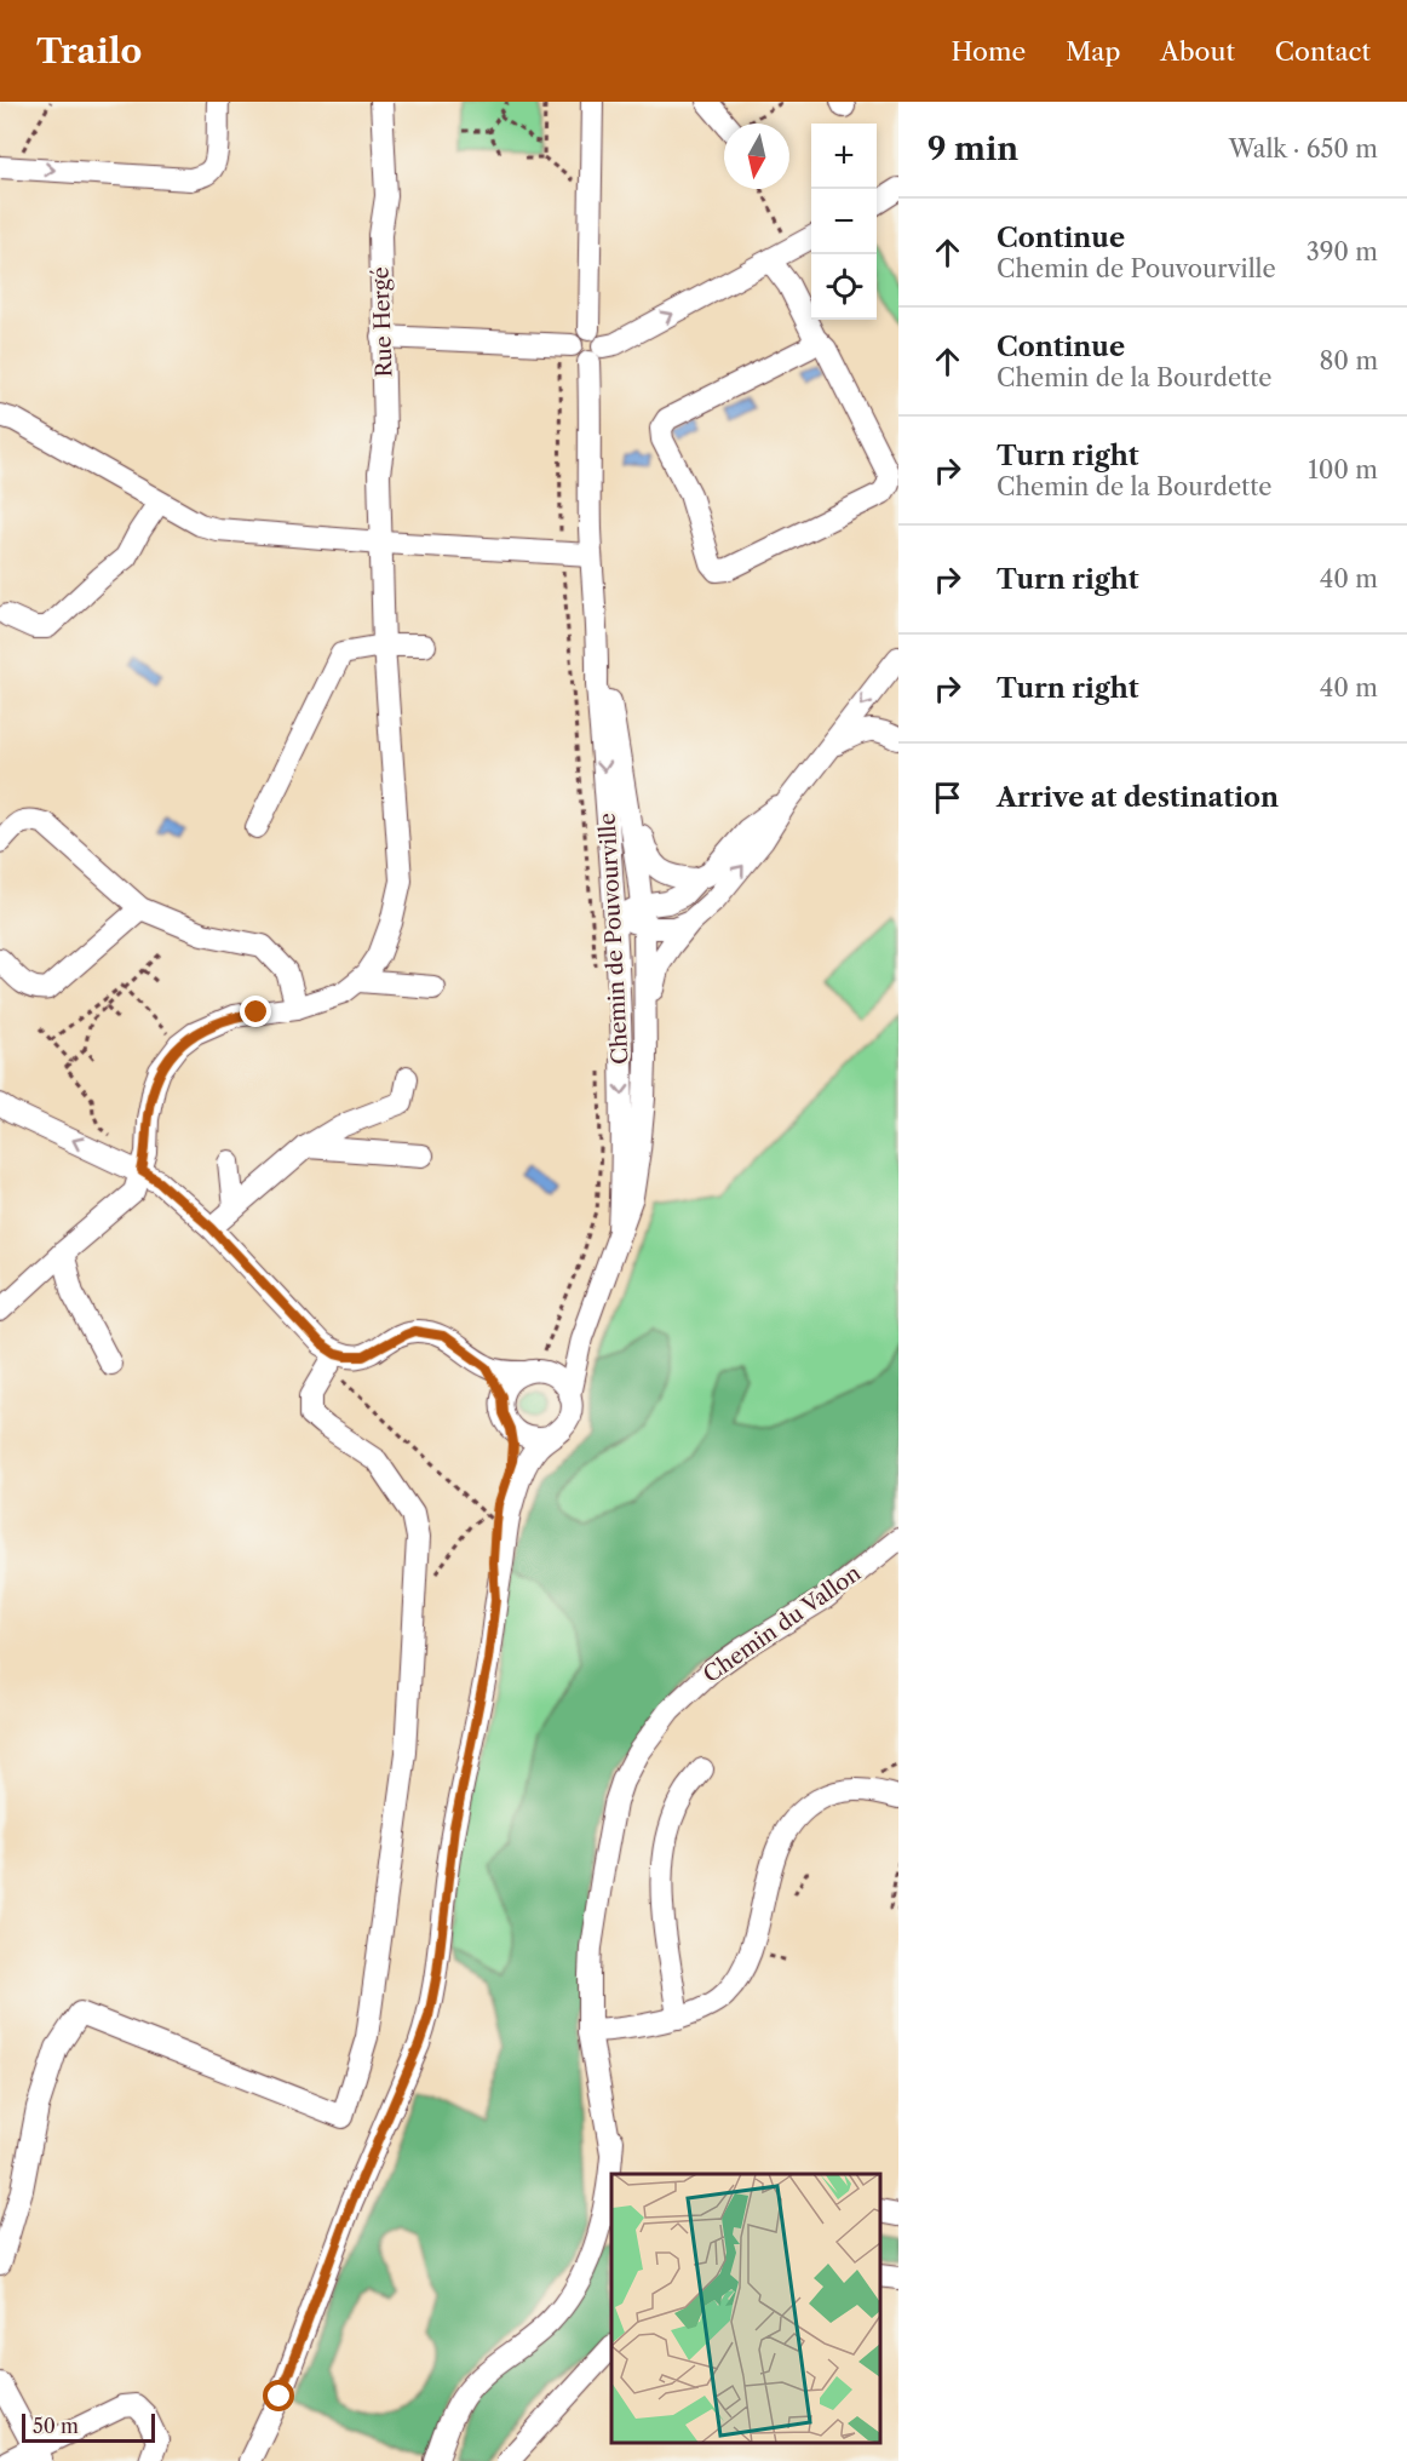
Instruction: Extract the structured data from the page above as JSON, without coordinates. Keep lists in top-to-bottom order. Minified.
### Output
{"streets":{"street":["Rue Hergé","Chemin de Pouvourville","Chemin du Vallon"]},"scale_bar":"50 m","north":"bottom","page":{"header":"Trailo","nav":["Home","Map","About","Contact"],"heading":["9 min","Walk · 650 m"],"map_buttons":["+","−"],"list":[["Continue","Chemin de Pouvourville","390 m"],["Continue","Chemin de la Bourdette","80 m"],["Turn right","Chemin de la Bourdette","100 m"],["Turn right","40 m"],["Turn right","40 m"],"Arrive at destination"],"scale":"50 m"}}
